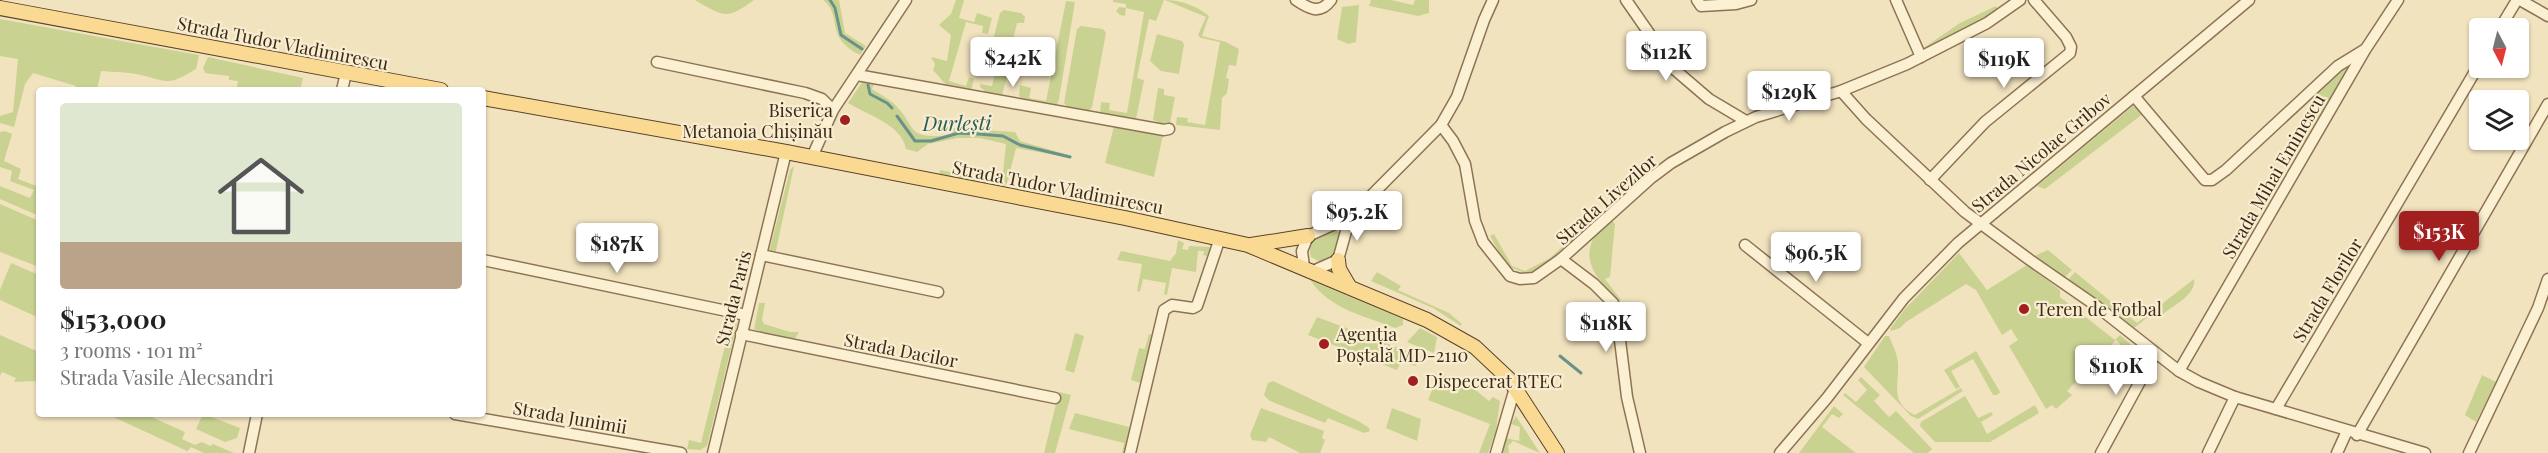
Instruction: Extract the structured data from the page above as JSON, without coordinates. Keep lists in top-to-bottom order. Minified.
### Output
{"streets":{"main road":["Strada Tudor Vladimirescu"],"street":["Strada Nicolae Gribov","Strada Mihai Eminescu","Strada Livezilor","Strada Florilor","Strada Paris","Strada Dacilor","Strada Junimii"]},"crossings":[["Strada Tudor Vladimirescu","Strada Paris"],["Strada Paris","Strada Dacilor"]],"water":["Durlești"],"places":["Biserica Metanoia Chișinău","Teren de Fotbal","Agenția Poștală MD-2110","Dispecerat RTEC"],"north":"bottom","page":{"price":["$112K","$242K","$119K","$129K","$95.2K","$153K","$187K","$96.5K","$118K","$110K"],"list":[{"name":"$153,000","note":"3 rooms · 101 m² · Strada Vasile Alecsandri"}]}}
